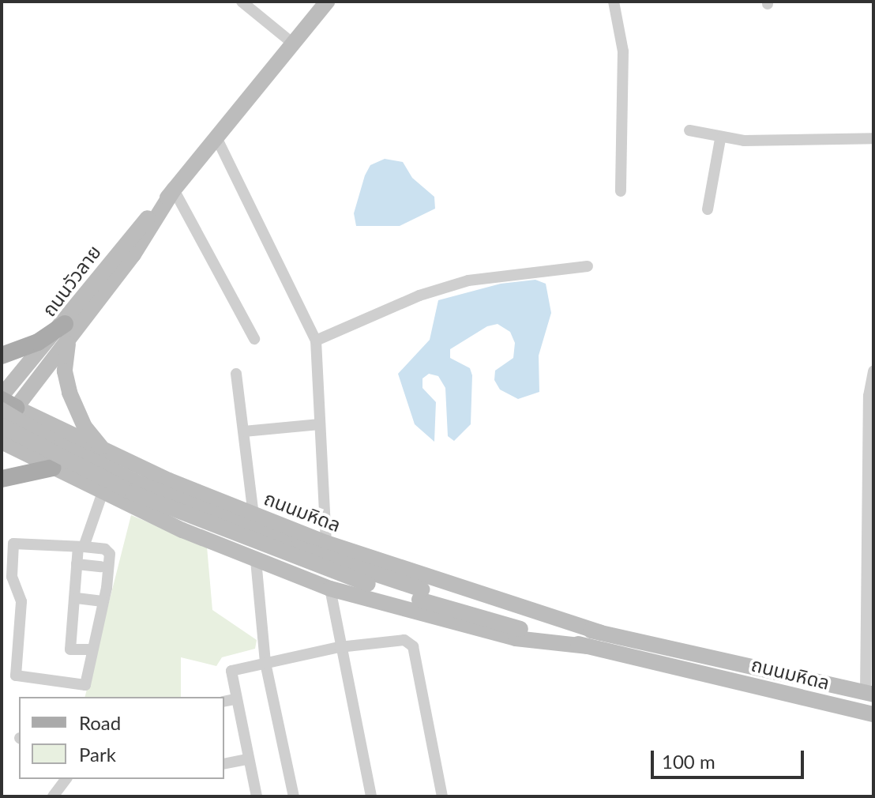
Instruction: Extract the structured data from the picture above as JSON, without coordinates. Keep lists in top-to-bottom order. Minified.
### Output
{"streets":{"main road":["ถนนวัวลาย","ถนนมหิดล"]},"crossings":[["ถนนวัวลาย","ถนนมหิดล"]],"legend":["Road","Park"],"scale_bar":"100 m"}
